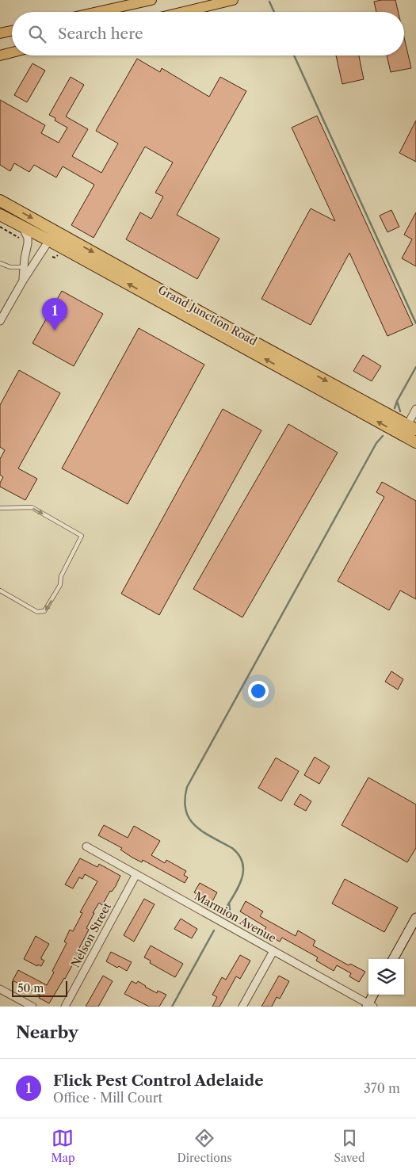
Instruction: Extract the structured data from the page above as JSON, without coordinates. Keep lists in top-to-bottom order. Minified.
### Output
{"streets":{"highway":["Grand Junction Road"],"street":["Marmion Avenue","Nelson Street"]},"crossings":[["Marmion Avenue","Nelson Street"]],"scale_bar":"50 m","page":{"search":"Search here","pins":"1","scale":"50 m","heading":"Nearby","list":[{"mark":"1","name":"Flick Pest Control Adelaide","note":"Office · Mill Court","value":"370 m"}],"nav":["Map","Directions","Saved"]}}
